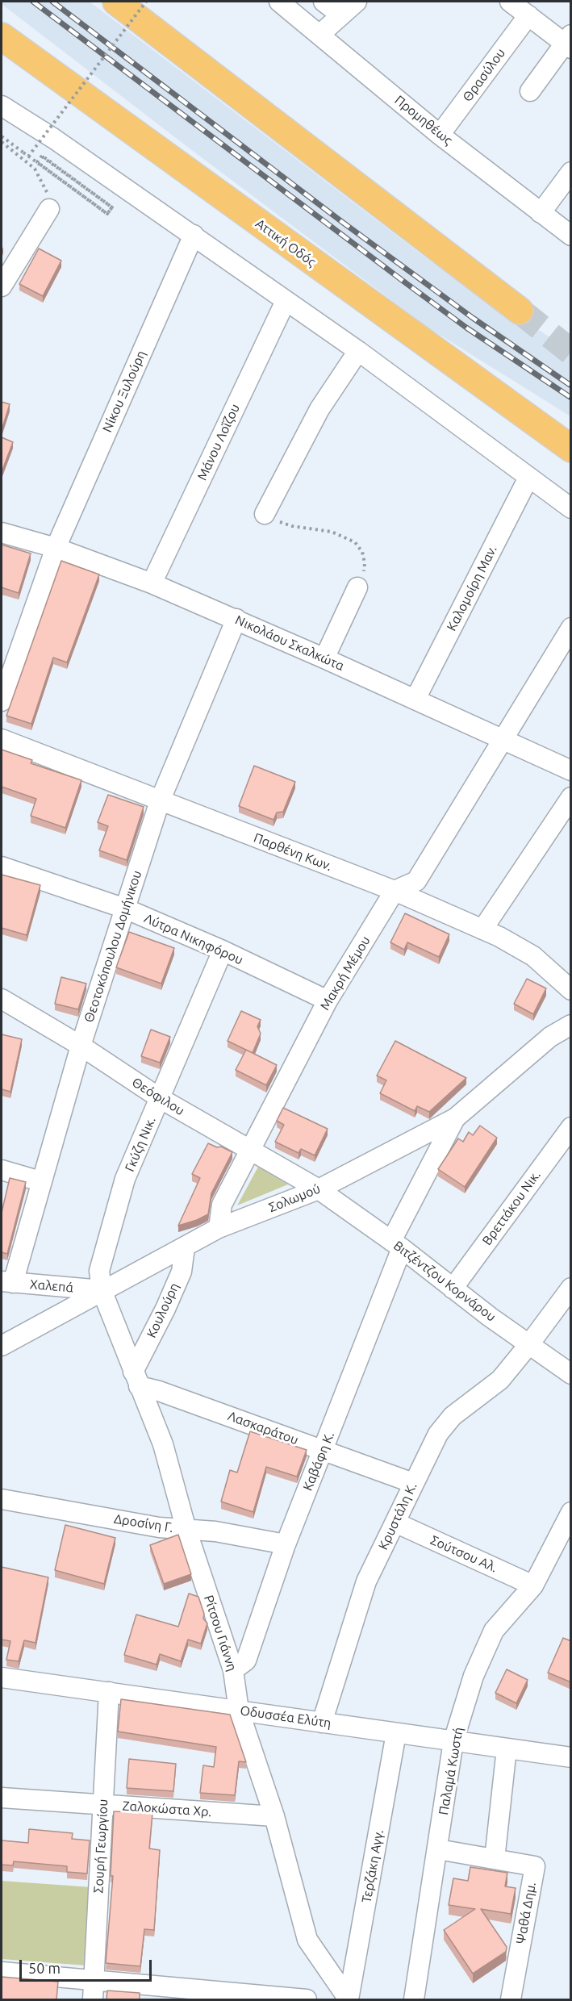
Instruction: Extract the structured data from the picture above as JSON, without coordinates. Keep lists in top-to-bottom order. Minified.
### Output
{"streets":{"highway":["Αττική Οδός"],"street":["Θρασύλου","Προμηθέως","Νίκου Ξυλούρη","Μάνου Λοΐζου","Καλομοίρη Μαν.","Νικολάου Σκαλκώτα","Παρθένη Κων.","Λύτρα Νικηφόρου","Θεοτοκόπουλου Δομήνικου","Μακρή Μέμου","Θεόφιλου","Γκύζη Νικ.","Σολωμού","Βρεττάκου Νικ.","Βιτζέντζου Κορνάρου","Χαλεπά","Κουλούρη","Λασκαράτου","Καβάφη Κ.","Κρυστάλη Κ.","Δροσίνη Γ.","Σούτσου Αλ.","Ρίτσου Γιάννη","Οδυσσέα Ελύτη","Παλαμά Κωστή","Ζαλοκώστα Χρ.","Σουρή Γεωργίου","Τερζάκη Αγγ.","Ψαθά Δημ."]},"crossings":[["Θρασύλου","Προμηθέως"],["Νίκου Ξυλούρη","Νικολάου Σκαλκώτα"],["Μάνου Λοΐζου","Νικολάου Σκαλκώτα"],["Καλομοίρη Μαν.","Νικολάου Σκαλκώτα"],["Νικολάου Σκαλκώτα","Θεοτοκόπουλου Δομήνικου"],["Παρθένη Κων.","Θεοτοκόπουλου Δομήνικου"],["Παρθένη Κων.","Μακρή Μέμου"],["Λύτρα Νικηφόρου","Θεοτοκόπουλου Δομήνικου"],["Λύτρα Νικηφόρου","Μακρή Μέμου"],["Λύτρα Νικηφόρου","Γκύζη Νικ."],["Θεοτοκόπουλου Δομήνικου","Θεόφιλου"],["Θεοτοκόπουλου Δομήνικου","Χαλεπά"],["Μακρή Μέμου","Θεόφιλου"],["Μακρή Μέμου","Σολωμού"],["Θεόφιλου","Γκύζη Νικ."],["Θεόφιλου","Σολωμού"],["Θεόφιλου","Βιτζέντζου Κορνάρου"],["Γκύζη Νικ.","Σολωμού"],["Γκύζη Νικ.","Χαλεπά"],["Γκύζη Νικ.","Ρίτσου Γιάννη"],["Σολωμού","Βιτζέντζου Κορνάρου"],["Σολωμού","Χαλεπά"],["Σολωμού","Κουλούρη"],["Σολωμού","Καβάφη Κ."],["Σολωμού","Ρίτσου Γιάννη"],["Βρεττάκου Νικ.","Βιτζέντζου Κορνάρου"],["Βιτζέντζου Κορνάρου","Καβάφη Κ."],["Βιτζέντζου Κορνάρου","Κρυστάλη Κ."],["Χαλεπά","Ρίτσου Γιάννη"],["Κουλούρη","Λασκαράτου"],["Κουλούρη","Ρίτσου Γιάννη"],["Λασκαράτου","Καβάφη Κ."],["Λασκαράτου","Κρυστάλη Κ."],["Λασκαράτου","Ρίτσου Γιάννη"],["Καβάφη Κ.","Δροσίνη Γ."],["Καβάφη Κ.","Ρίτσου Γιάννη"],["Κρυστάλη Κ.","Σούτσου Αλ."],["Κρυστάλη Κ.","Οδυσσέα Ελύτη"],["Δροσίνη Γ.","Ρίτσου Γιάννη"],["Σούτσου Αλ.","Παλαμά Κωστή"],["Ρίτσου Γιάννη","Οδυσσέα Ελύτη"],["Ρίτσου Γιάννη","Ζαλοκώστα Χρ."],["Ρίτσου Γιάννη","Τερζάκη Αγγ."],["Οδυσσέα Ελύτη","Παλαμά Κωστή"],["Οδυσσέα Ελύτη","Σουρή Γεωργίου"],["Οδυσσέα Ελύτη","Τερζάκη Αγγ."],["Παλαμά Κωστή","Ψαθά Δημ."],["Ζαλοκώστα Χρ.","Σουρή Γεωργίου"]],"scale_bar":"50 m"}
